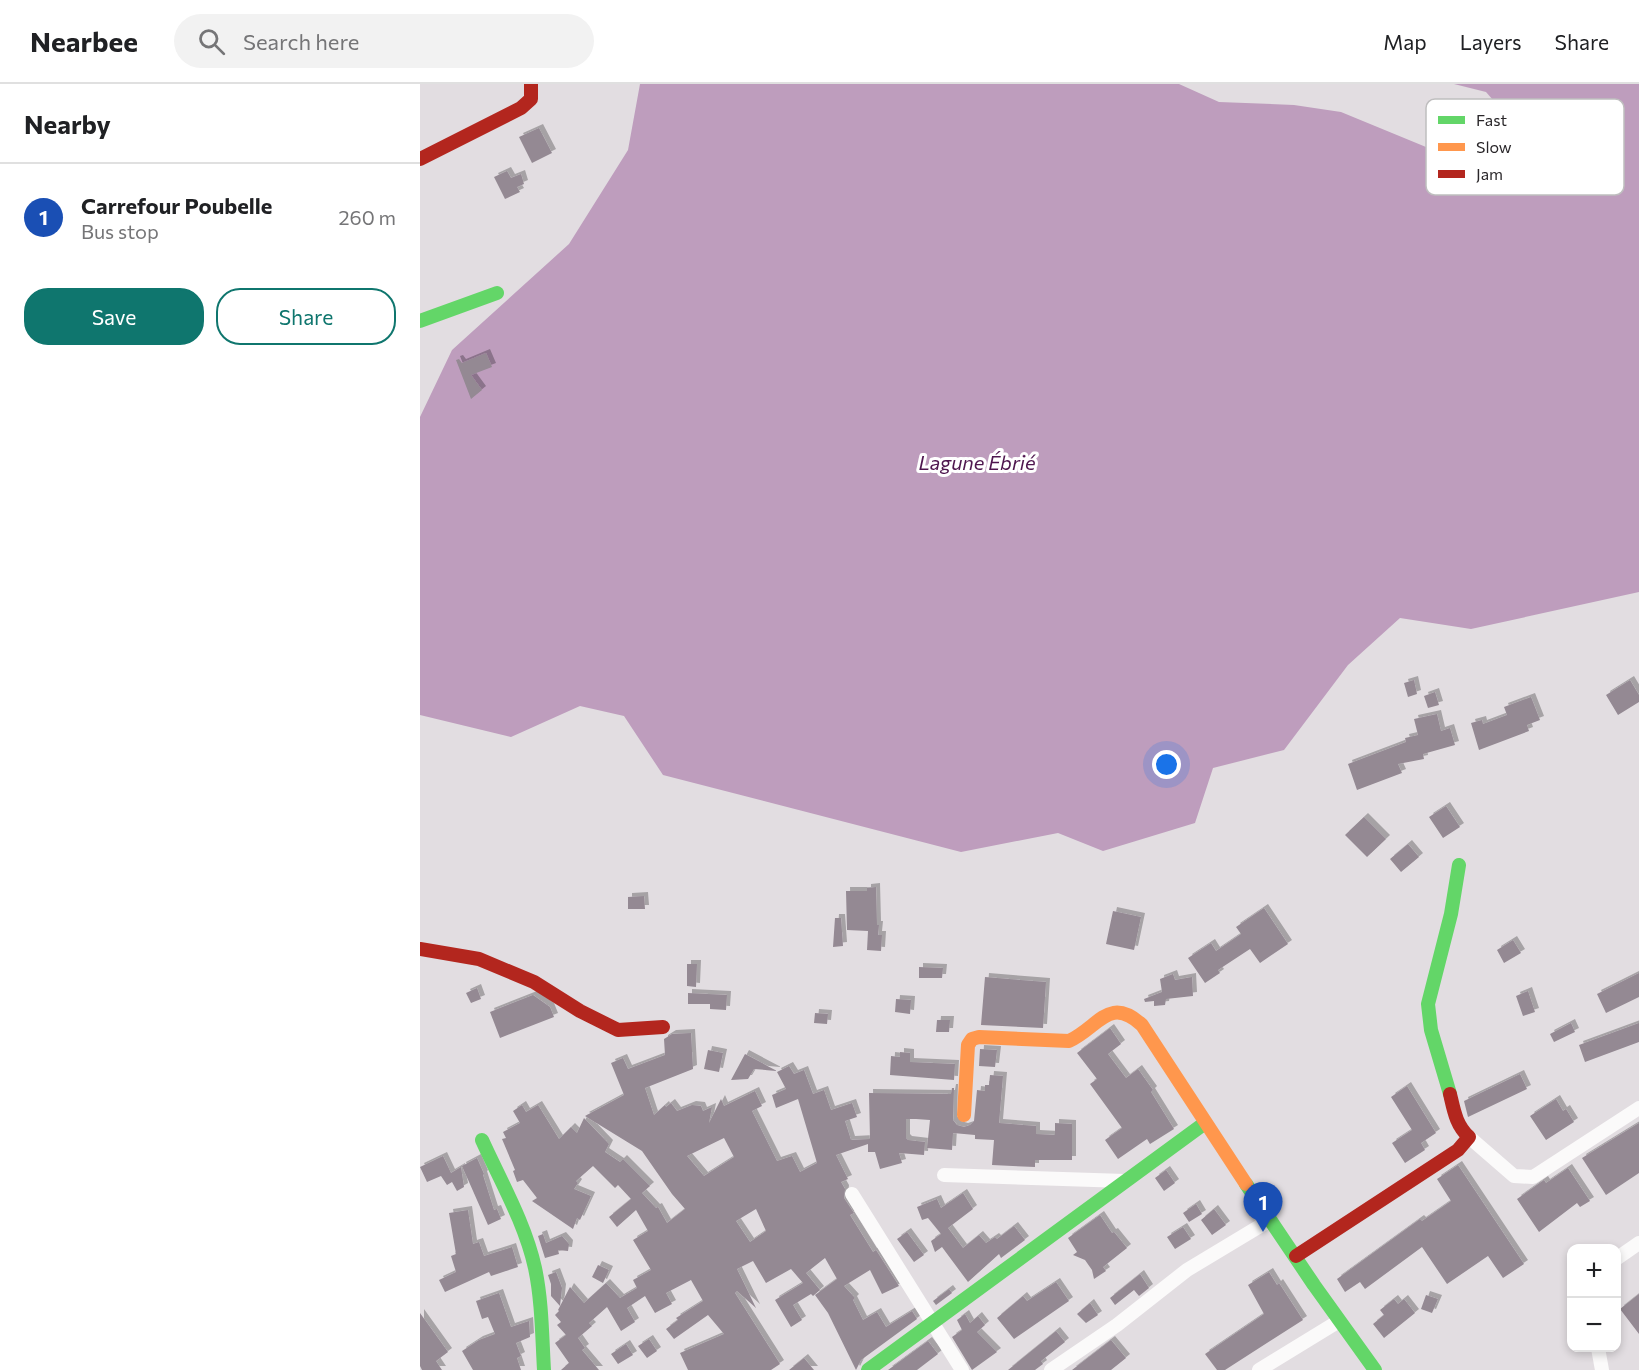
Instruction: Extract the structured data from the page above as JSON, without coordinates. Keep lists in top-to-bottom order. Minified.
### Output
{"water":["Lagune Ébrié"],"legend":["Fast","Slow","Jam"],"page":{"header":"Nearbee","search":"Search here","nav":["Map","Layers","Share"],"heading":"Nearby","list":[{"mark":"1","name":"Carrefour Poubelle","note":"Bus stop","value":"260 m"}],"buttons":["Save","Share"],"pins":"1","map_buttons":["+","−"]}}
